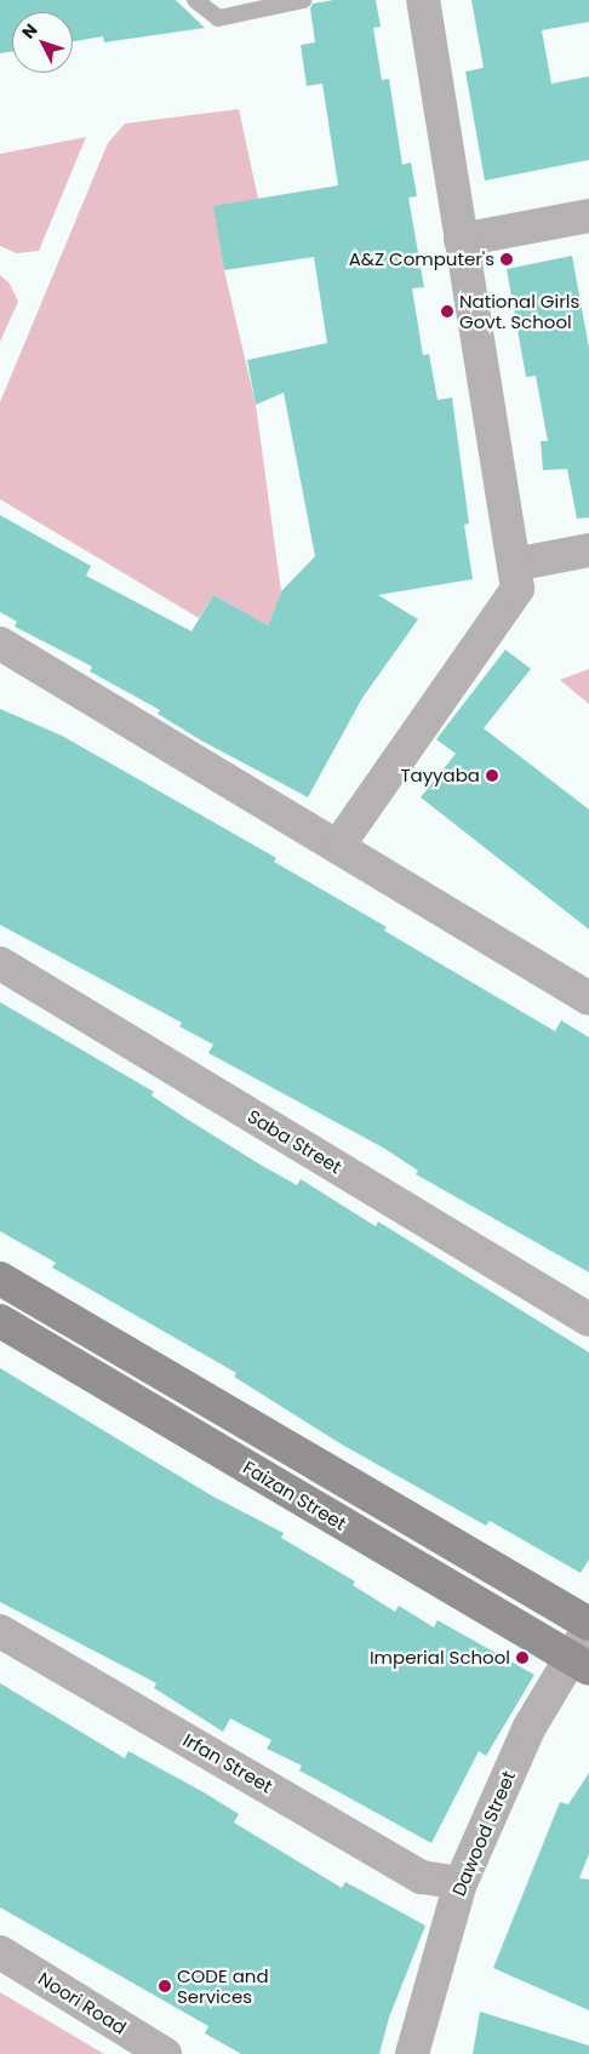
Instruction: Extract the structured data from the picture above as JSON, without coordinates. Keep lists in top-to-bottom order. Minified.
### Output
{"streets":{"street":["Saba Street","Faizan Street","Irfan Street","Dawood Street","Noori Road"]},"crossings":[["Faizan Street","Dawood Street"],["Irfan Street","Dawood Street"]],"places":["A&Z Computer's","National Girls Govt. School","Tayyaba","Imperial School","CODE and Services"],"north":"top left"}
